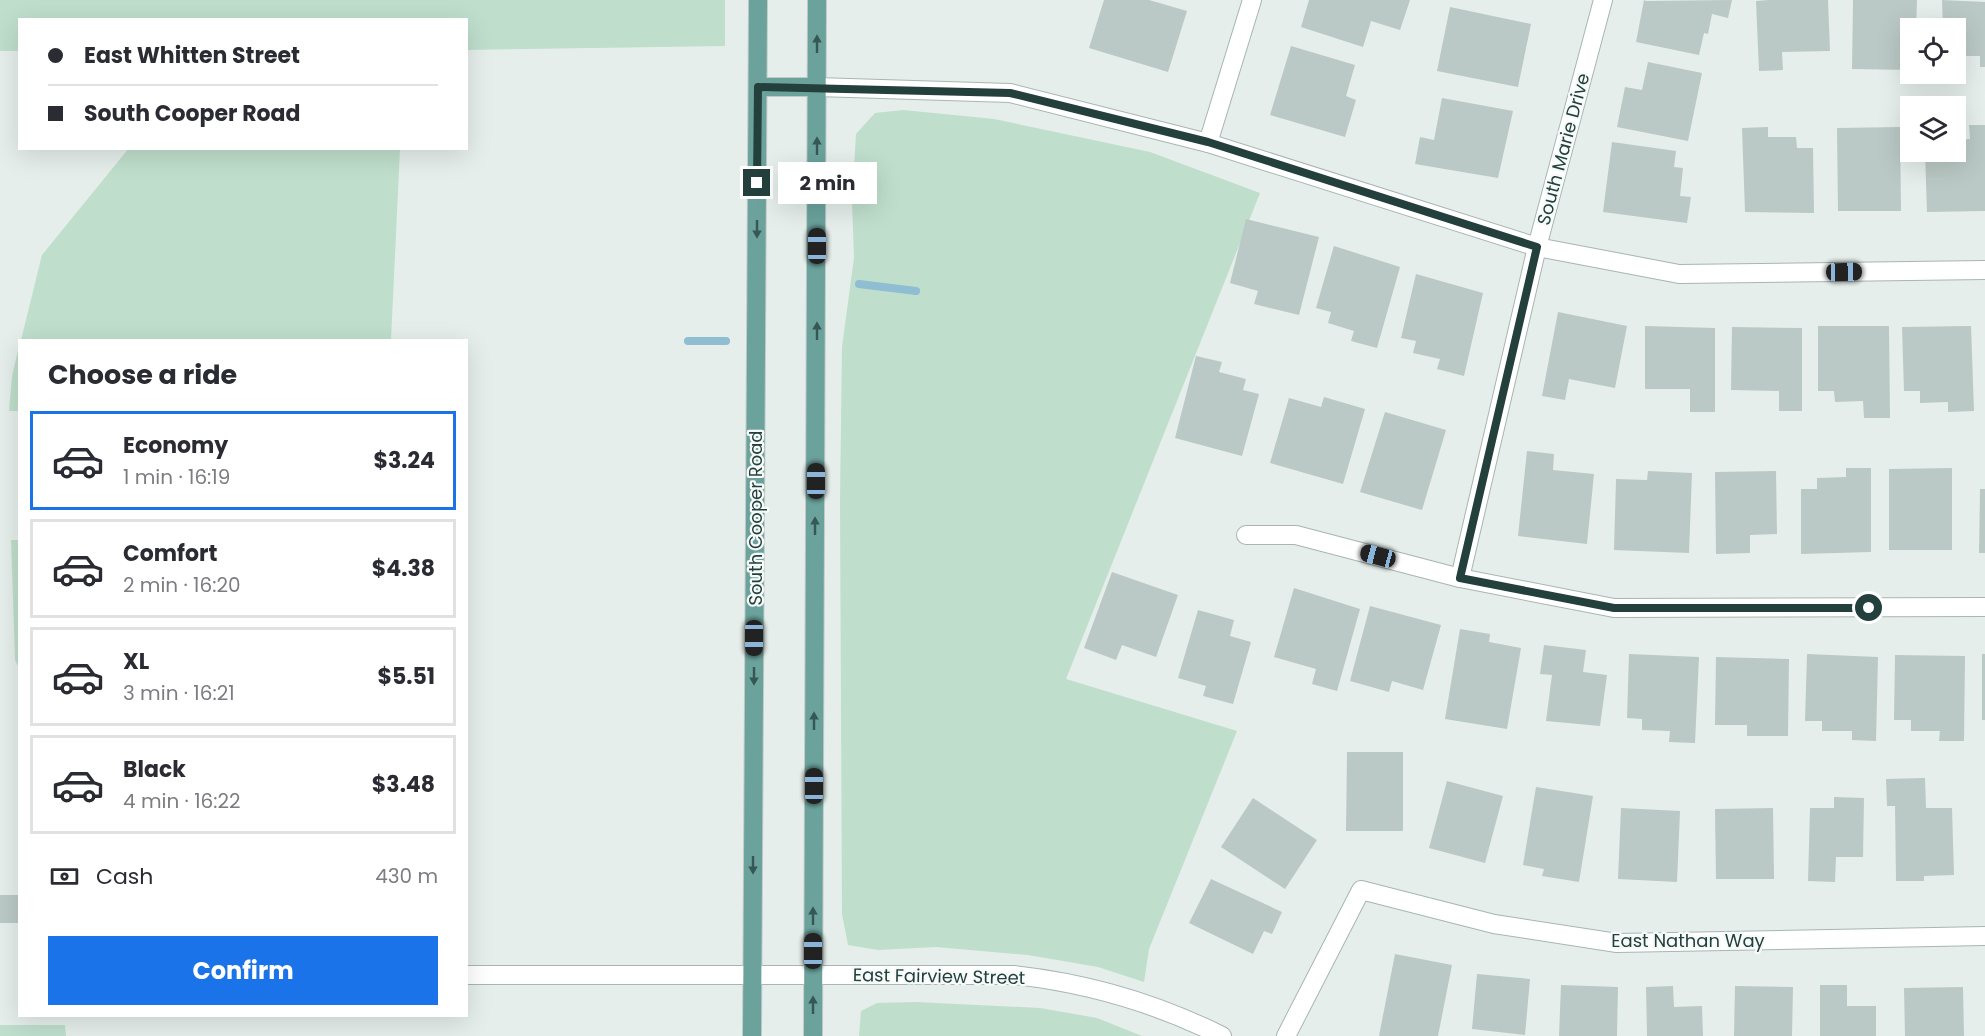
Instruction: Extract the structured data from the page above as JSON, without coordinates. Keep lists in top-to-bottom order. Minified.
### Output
{"streets":{"main road":["South Cooper Road"],"street":["South Marie Drive","East Nathan Way","East Fairview Street"]},"crossings":[["South Cooper Road","East Fairview Street"]],"page":{"banner":["East Whitten Street","South Cooper Road"],"bubble":"2 min","heading":"Choose a ride","list":[{"name":"Economy","note":"1 min · 16:19","value":"$3.24"},{"name":"Comfort","note":"2 min · 16:20","value":"$4.38"},{"name":"XL","note":"3 min · 16:21","value":"$5.51"},{"name":"Black","note":"4 min · 16:22","value":"$3.48"}],"pay":["Cash","430 m"],"buttons":"Confirm"}}
